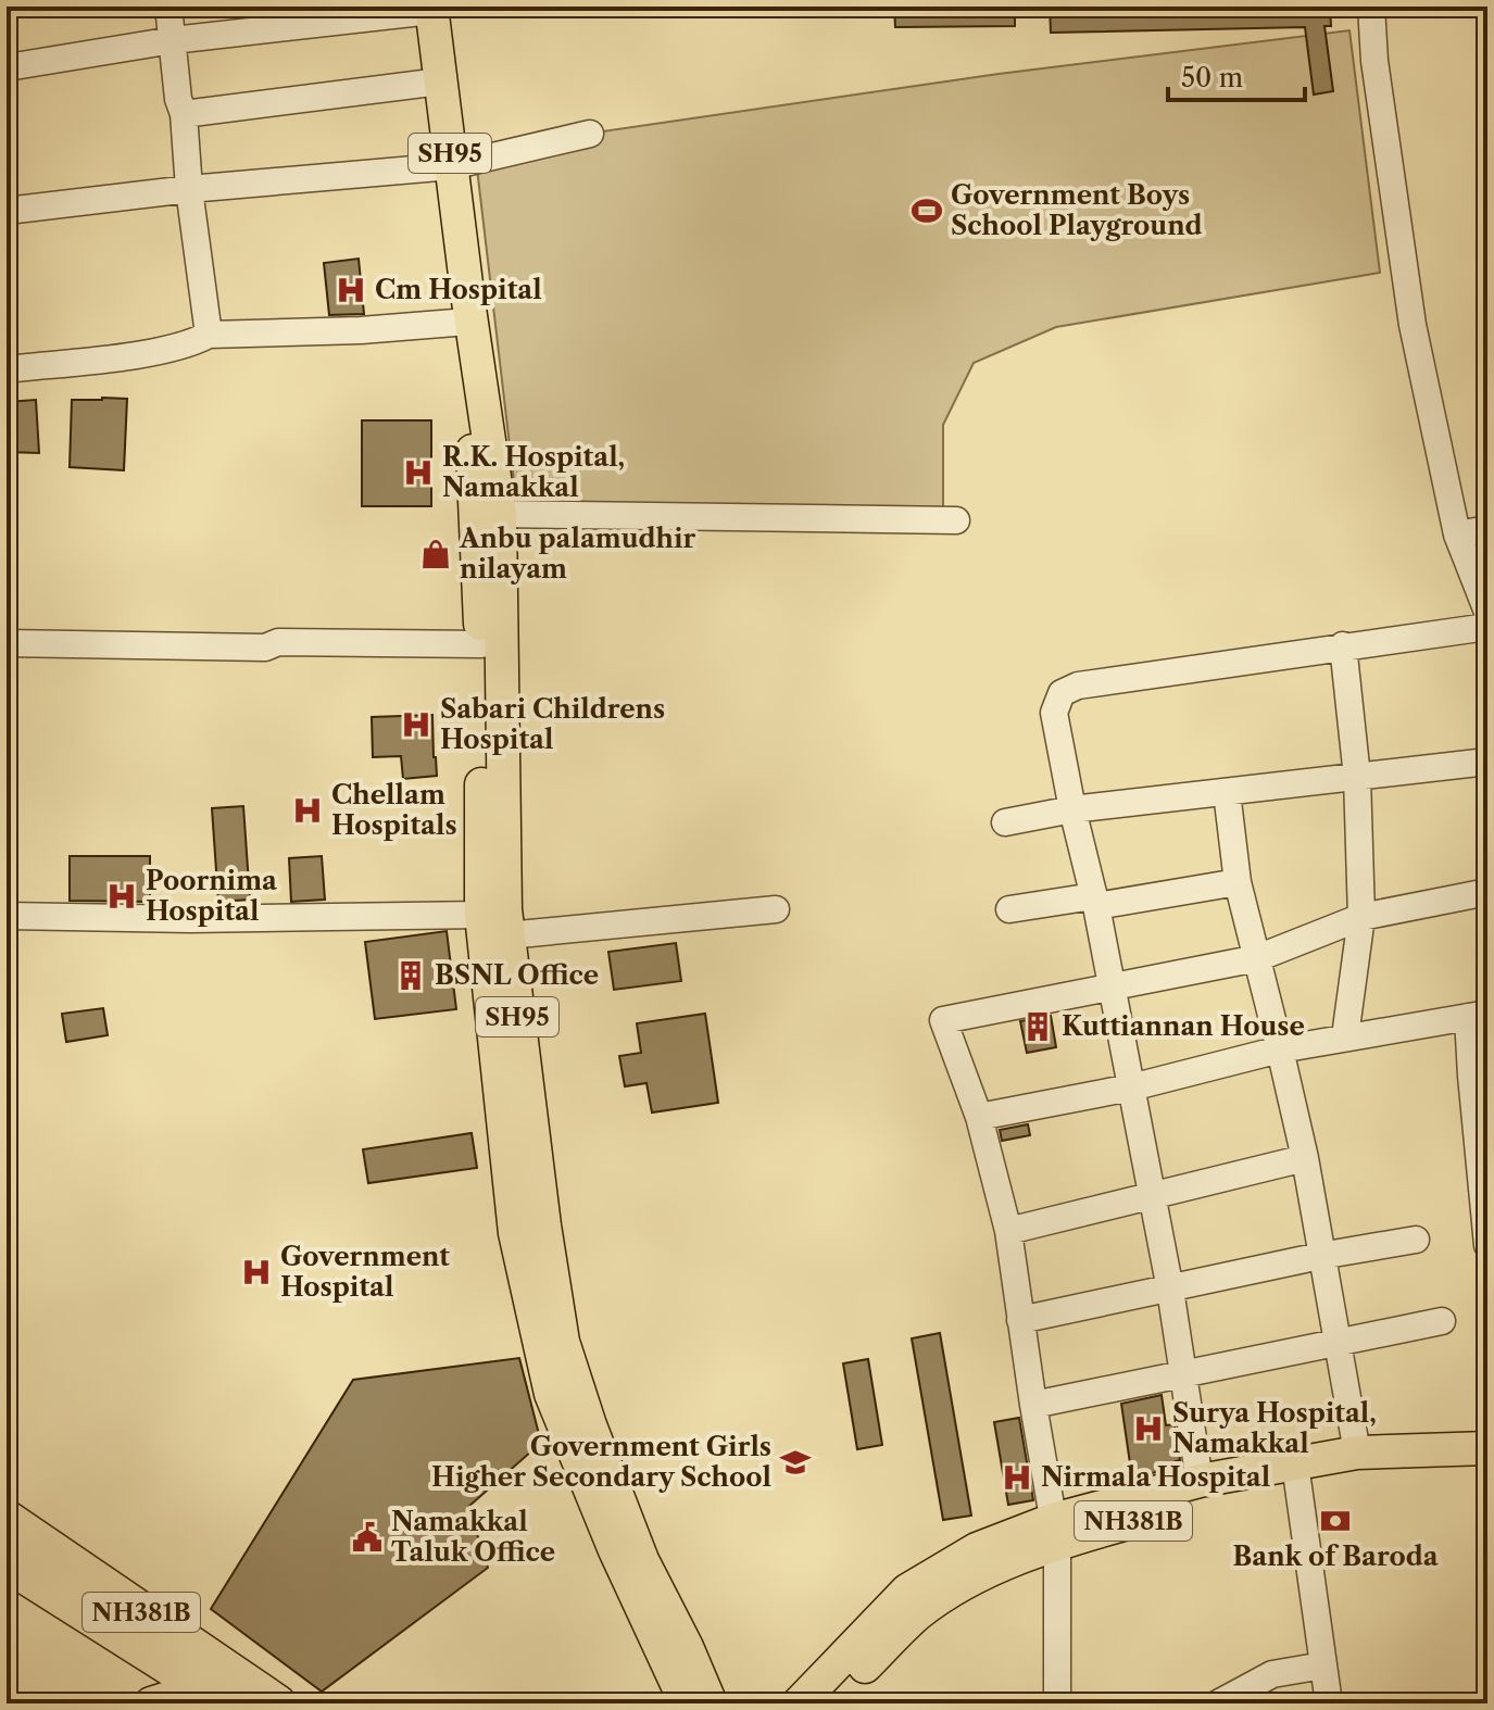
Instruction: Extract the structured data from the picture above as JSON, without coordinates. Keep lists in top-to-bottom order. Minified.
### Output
{"streets":{"highway":["NH381B"],"main road":["SH95"]},"places":{"sports":["Government Boys School Playground"],"hospital":["Cm Hospital","R.K. Hospital, Namakkal","Sabari Childrens Hospital","Chellam Hospitals","Poornima Hospital","Government Hospital","Surya Hospital, Namakkal","Nirmala Hospital"],"shop":["Anbu palamudhir nilayam"],"building":["BSNL Office","Kuttiannan House"],"school or university":["Government Girls Higher Secondary School"],"bank":["Bank of Baroda"],"public building":["Namakkal Taluk Office"]},"scale_bar":"50 m"}
